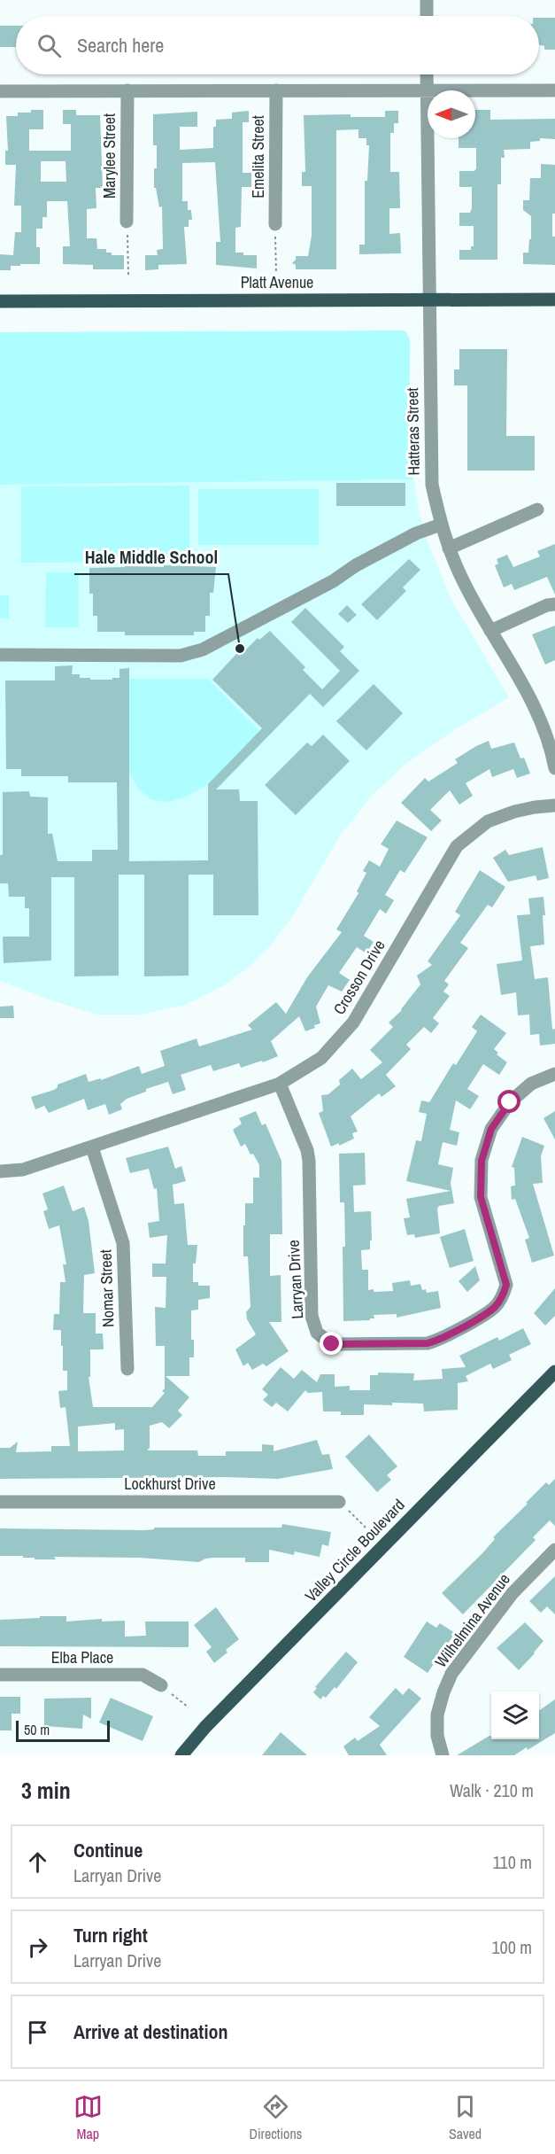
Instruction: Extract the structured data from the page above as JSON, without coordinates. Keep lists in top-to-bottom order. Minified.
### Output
{"streets":{"main road":["Platt Avenue","Valley Circle Boulevard"],"street":["Marylee Street","Emelita Street","Hatteras Street","Crosson Drive","Larryan Drive","Nomar Street","Lockhurst Drive","Wilhelmina Avenue","Elba Place"]},"crossings":[["Platt Avenue","Hatteras Street"],["Crosson Drive","Larryan Drive"],["Crosson Drive","Nomar Street"]],"places":["Hale Middle School"],"scale_bar":"50 m","north":"left","page":{"search":"Search here","scale":"50 m","heading":["3 min","Walk · 210 m"],"list":[["Continue","Larryan Drive","110 m"],["Turn right","Larryan Drive","100 m"],"Arrive at destination"],"nav":["Map","Directions","Saved"]}}
